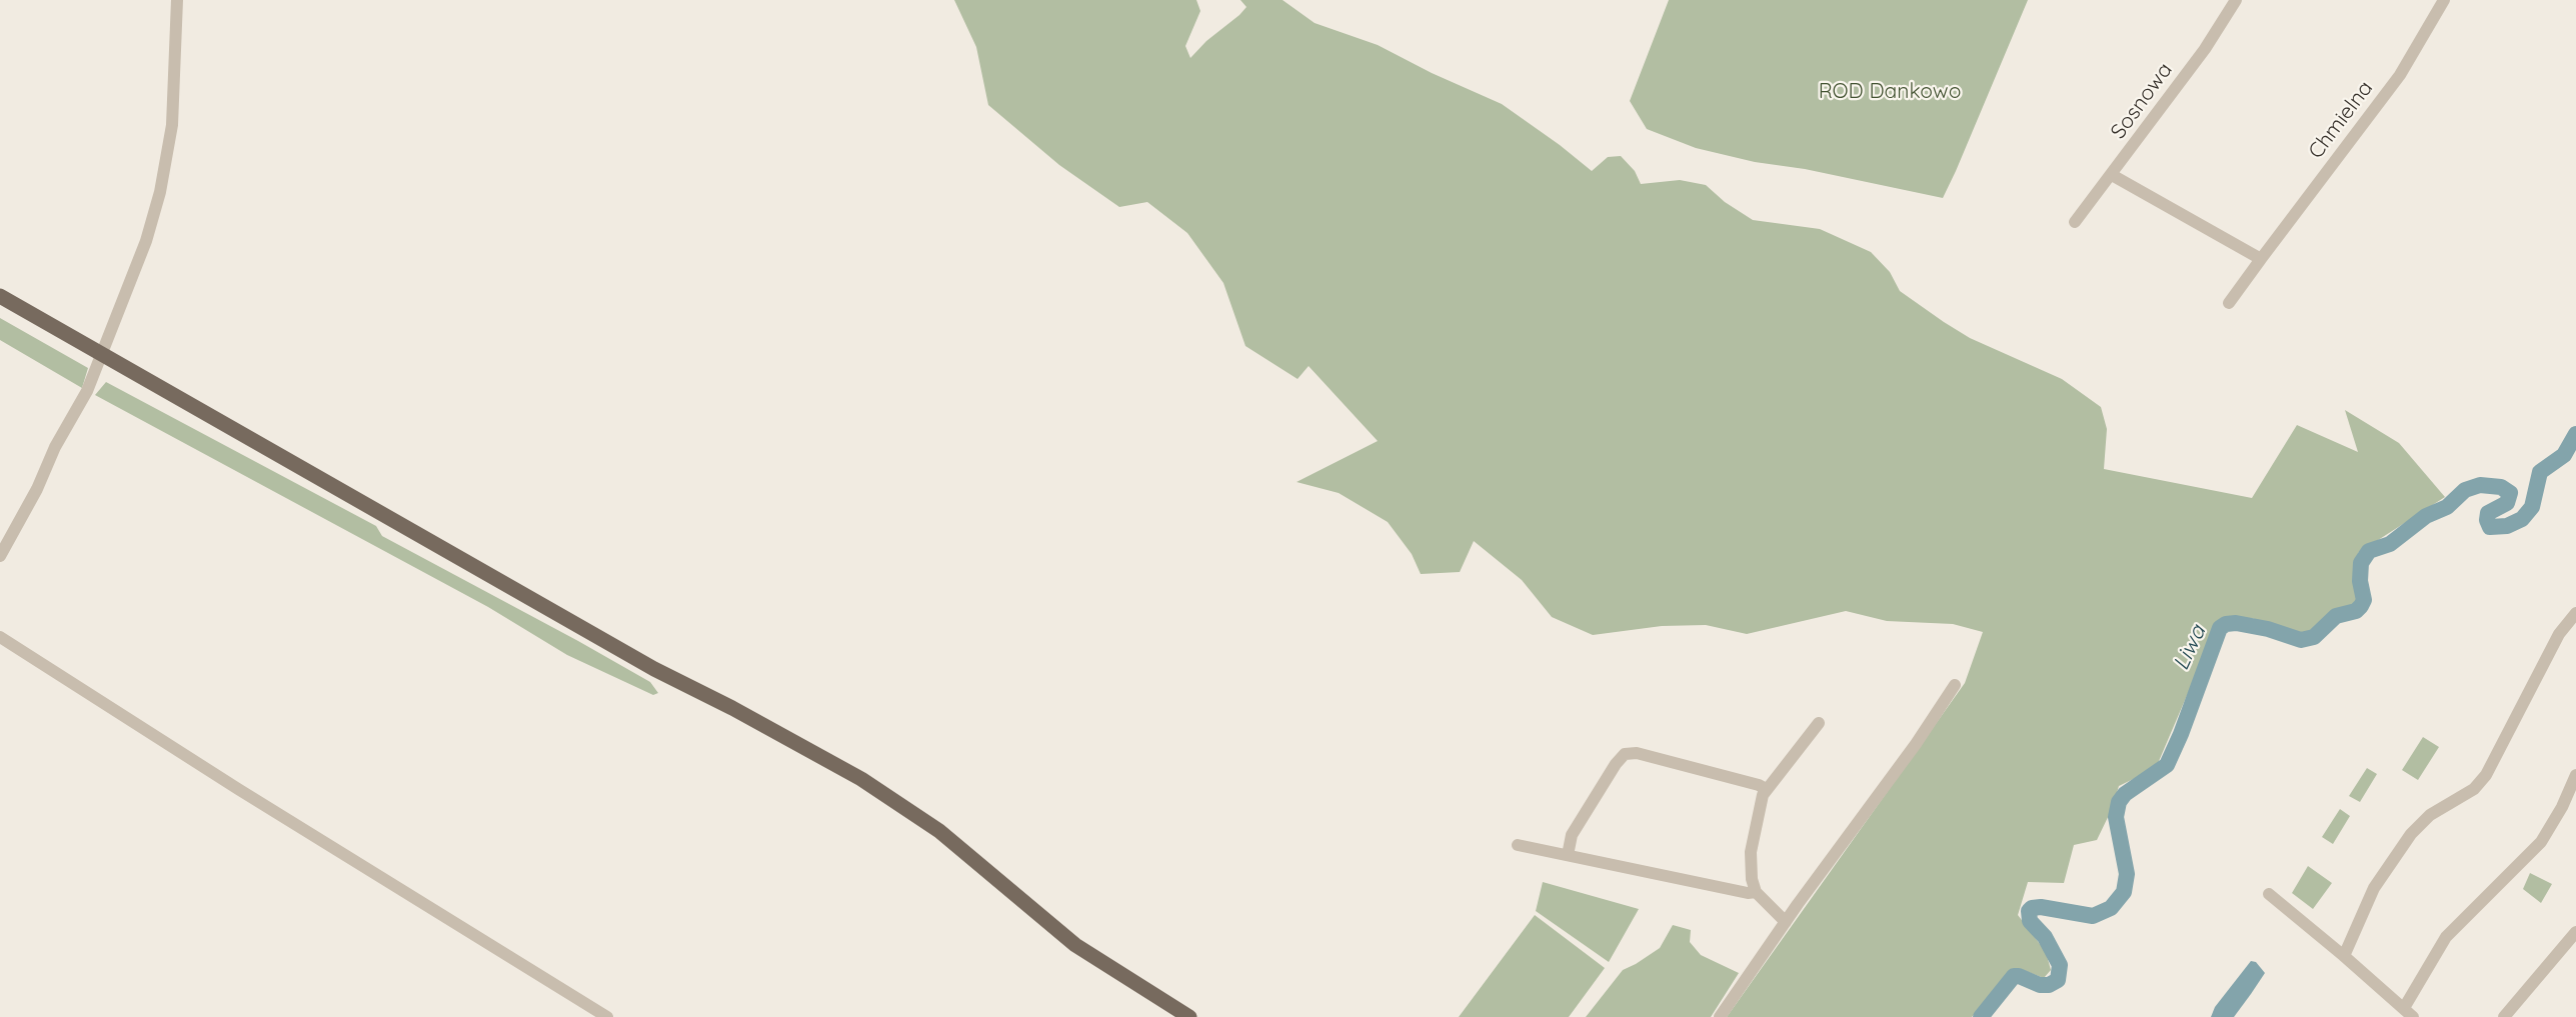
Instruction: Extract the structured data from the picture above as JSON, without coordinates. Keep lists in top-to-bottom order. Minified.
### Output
{"streets":{"street":["Sosnowa","Chmielna"]},"water":["Liwa"],"parks":["ROD Dankowo"]}
